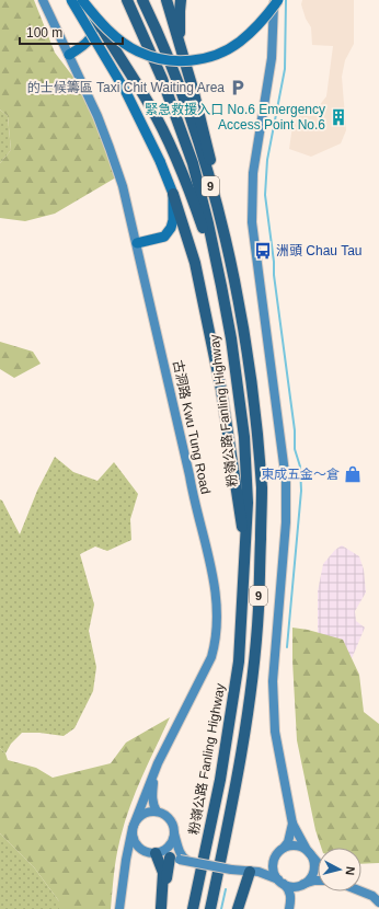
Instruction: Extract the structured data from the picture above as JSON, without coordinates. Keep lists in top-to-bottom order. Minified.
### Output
{"streets":{"highway":["9","粉嶺公路 Fanling Highway"],"street":["古洞路 Kwu Tung Road"]},"places":{"parking":["的士候籌區 Taxi Chit Waiting Area"],"building":["緊急救援入口 No.6 Emergency Access Point No.6"],"bus stop":["洲頭 Chau Tau"],"shop":["東成五金～倉"]},"scale_bar":"100 m","north":"right"}
